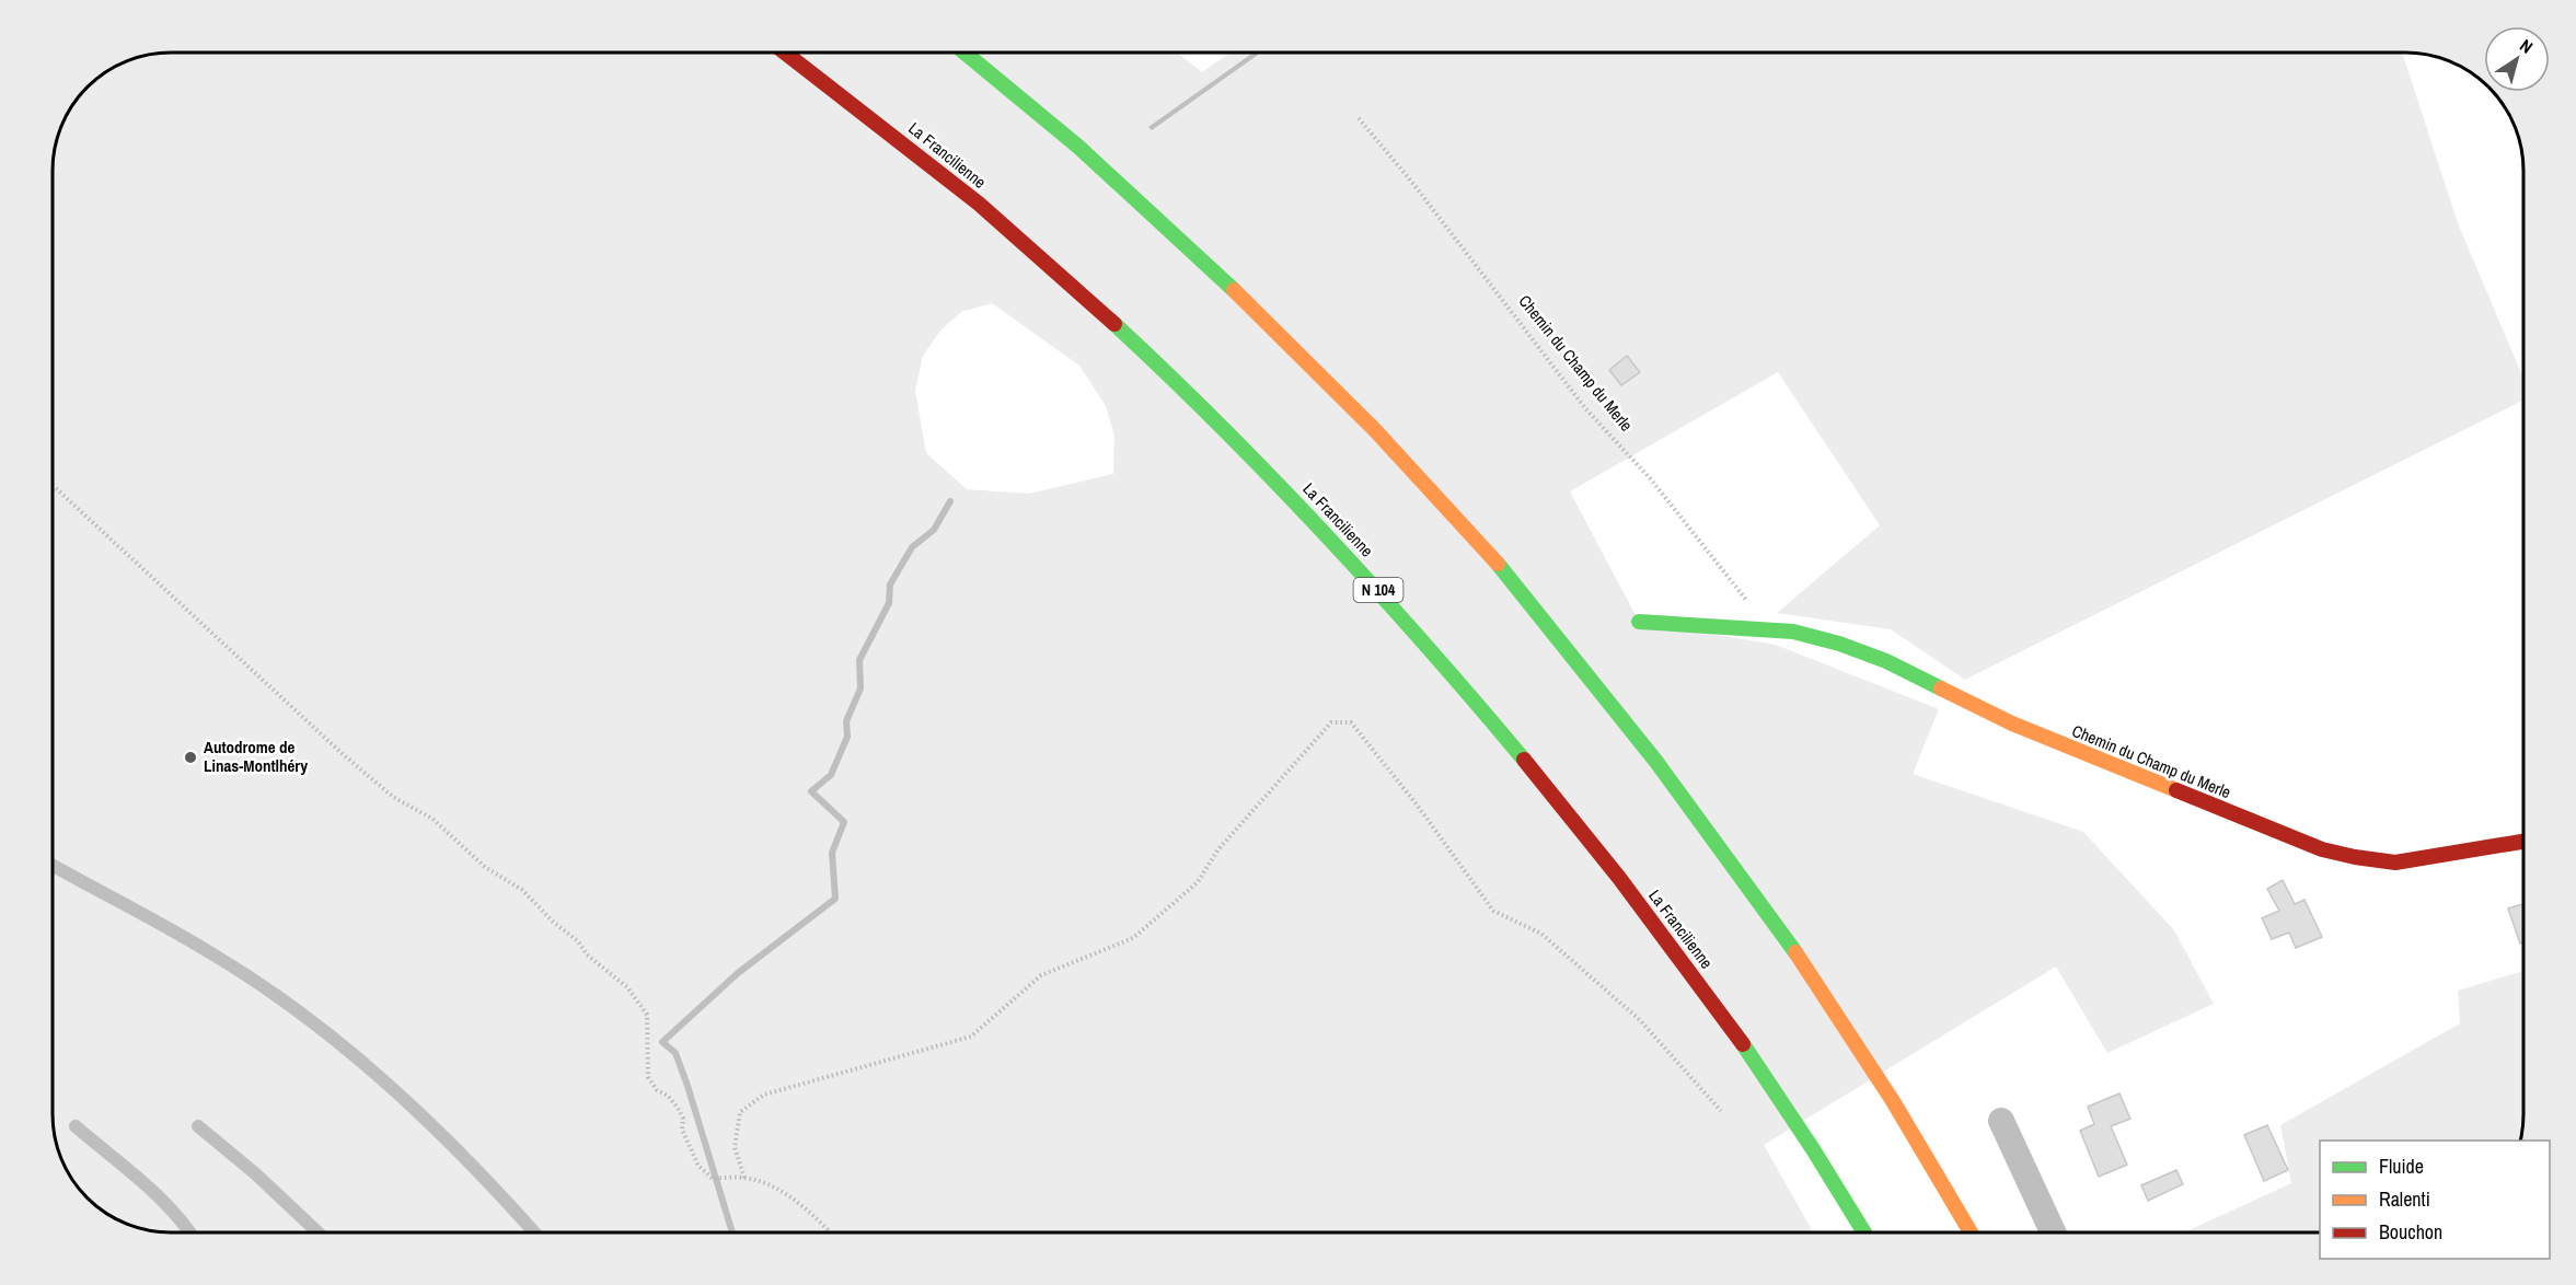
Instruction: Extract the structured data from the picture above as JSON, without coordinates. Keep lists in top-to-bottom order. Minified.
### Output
{"streets":{"main road":["La Francilienne","Chemin du Champ du Merle","N 104"]},"places":["Autodrome de Linas-Montlhéry"],"legend":["Fluide","Ralenti","Bouchon"],"north":"top right"}
